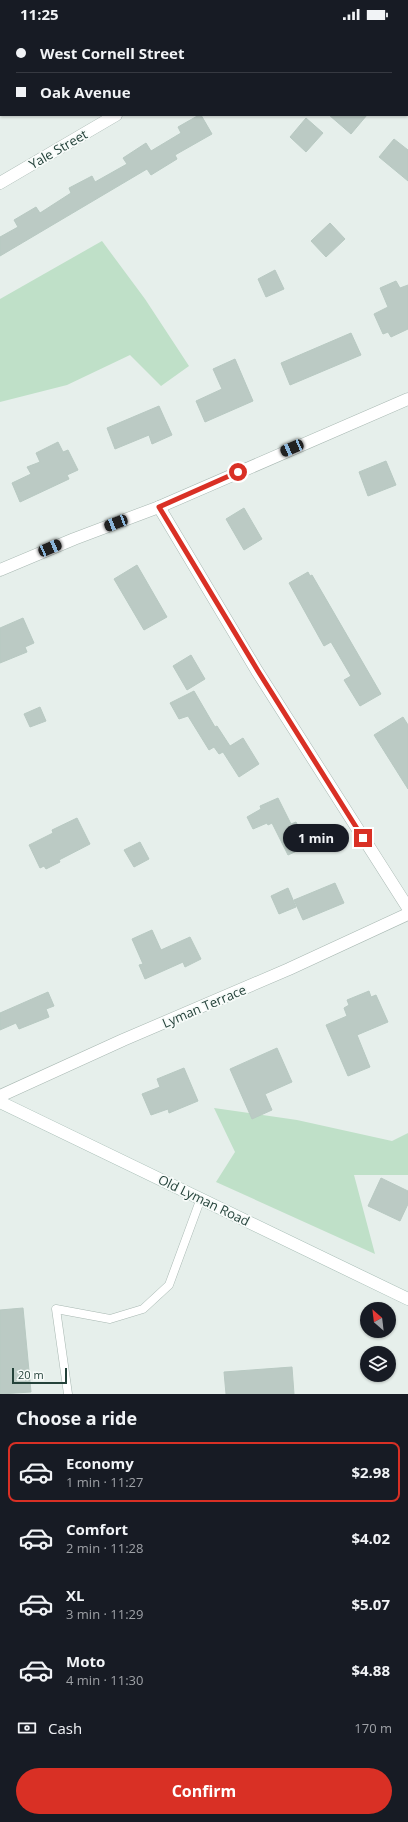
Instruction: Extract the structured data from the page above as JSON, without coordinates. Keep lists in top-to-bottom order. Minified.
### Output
{"streets":{"street":["Yale Street","Lyman Terrace","Old Lyman Road"]},"scale_bar":"20 m","north":"top left","page":{"status":"11:25","banner":["West Cornell Street","Oak Avenue"],"bubble":"1 min","scale":"20 m","heading":"Choose a ride","list":[{"name":"Economy","note":"1 min · 11:27","value":"$2.98"},{"name":"Comfort","note":"2 min · 11:28","value":"$4.02"},{"name":"XL","note":"3 min · 11:29","value":"$5.07"},{"name":"Moto","note":"4 min · 11:30","value":"$4.88"}],"pay":["Cash","170 m"],"buttons":"Confirm"}}
